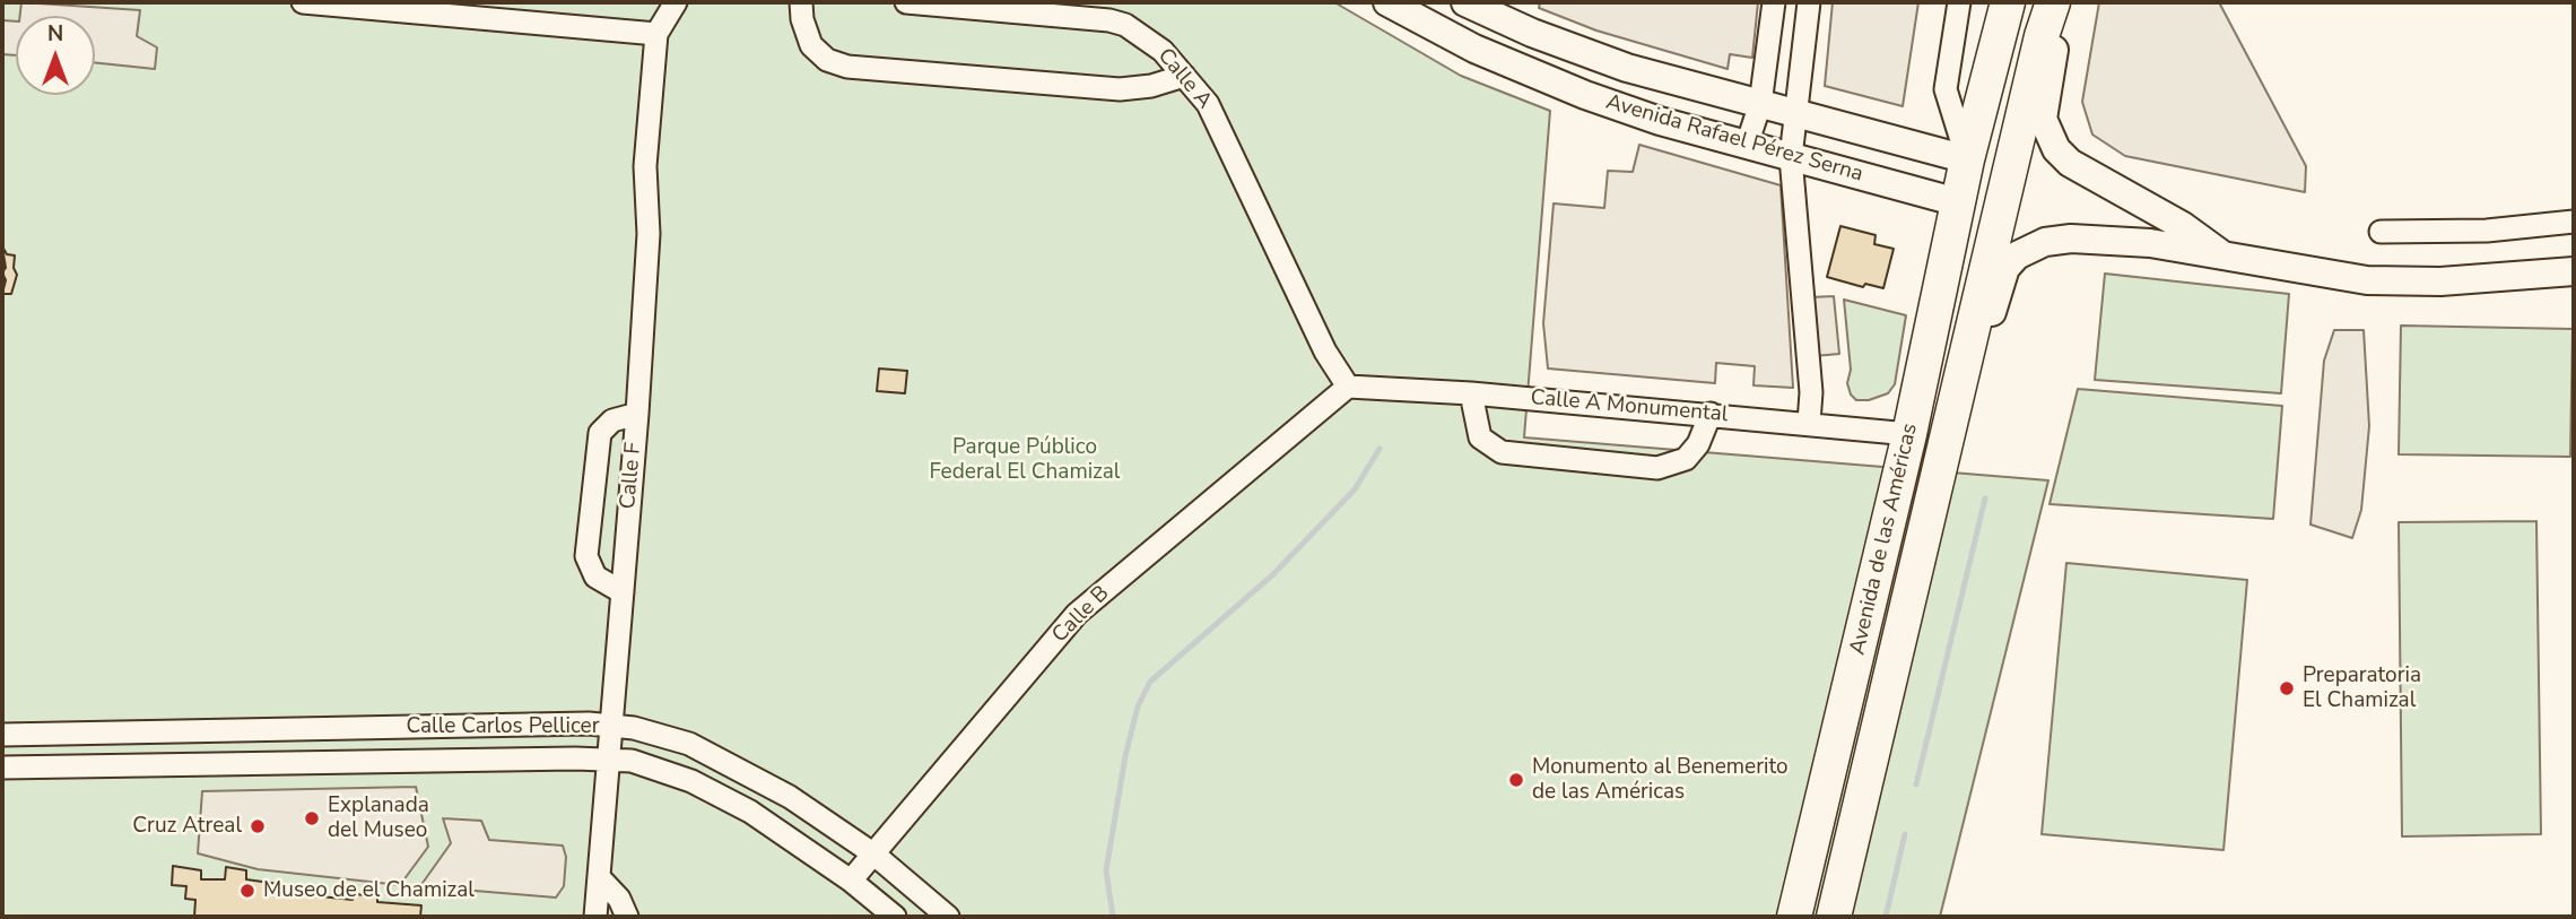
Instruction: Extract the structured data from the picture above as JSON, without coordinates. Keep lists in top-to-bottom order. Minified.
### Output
{"streets":{"highway":["Avenida de las Américas"],"main road":["Avenida Rafael Pérez Serna"],"street":["Calle A","Calle A Monumental","Calle F","Calle B","Calle Carlos Pellicer"]},"crossings":[["Calle A","Calle A Monumental"],["Calle A","Calle B"],["Avenida Rafael Pérez Serna","Avenida de las Américas"],["Calle A Monumental","Avenida de las Américas"],["Calle A Monumental","Calle B"],["Calle F","Calle Carlos Pellicer"],["Calle B","Calle Carlos Pellicer"]],"parks":["Parque Público Federal El Chamizal"],"places":["Preparatoria El Chamizal","Monumento al Benemerito de las Américas","Explanada del Museo","Cruz Atreal","Museo de el Chamizal"],"north":"top"}
